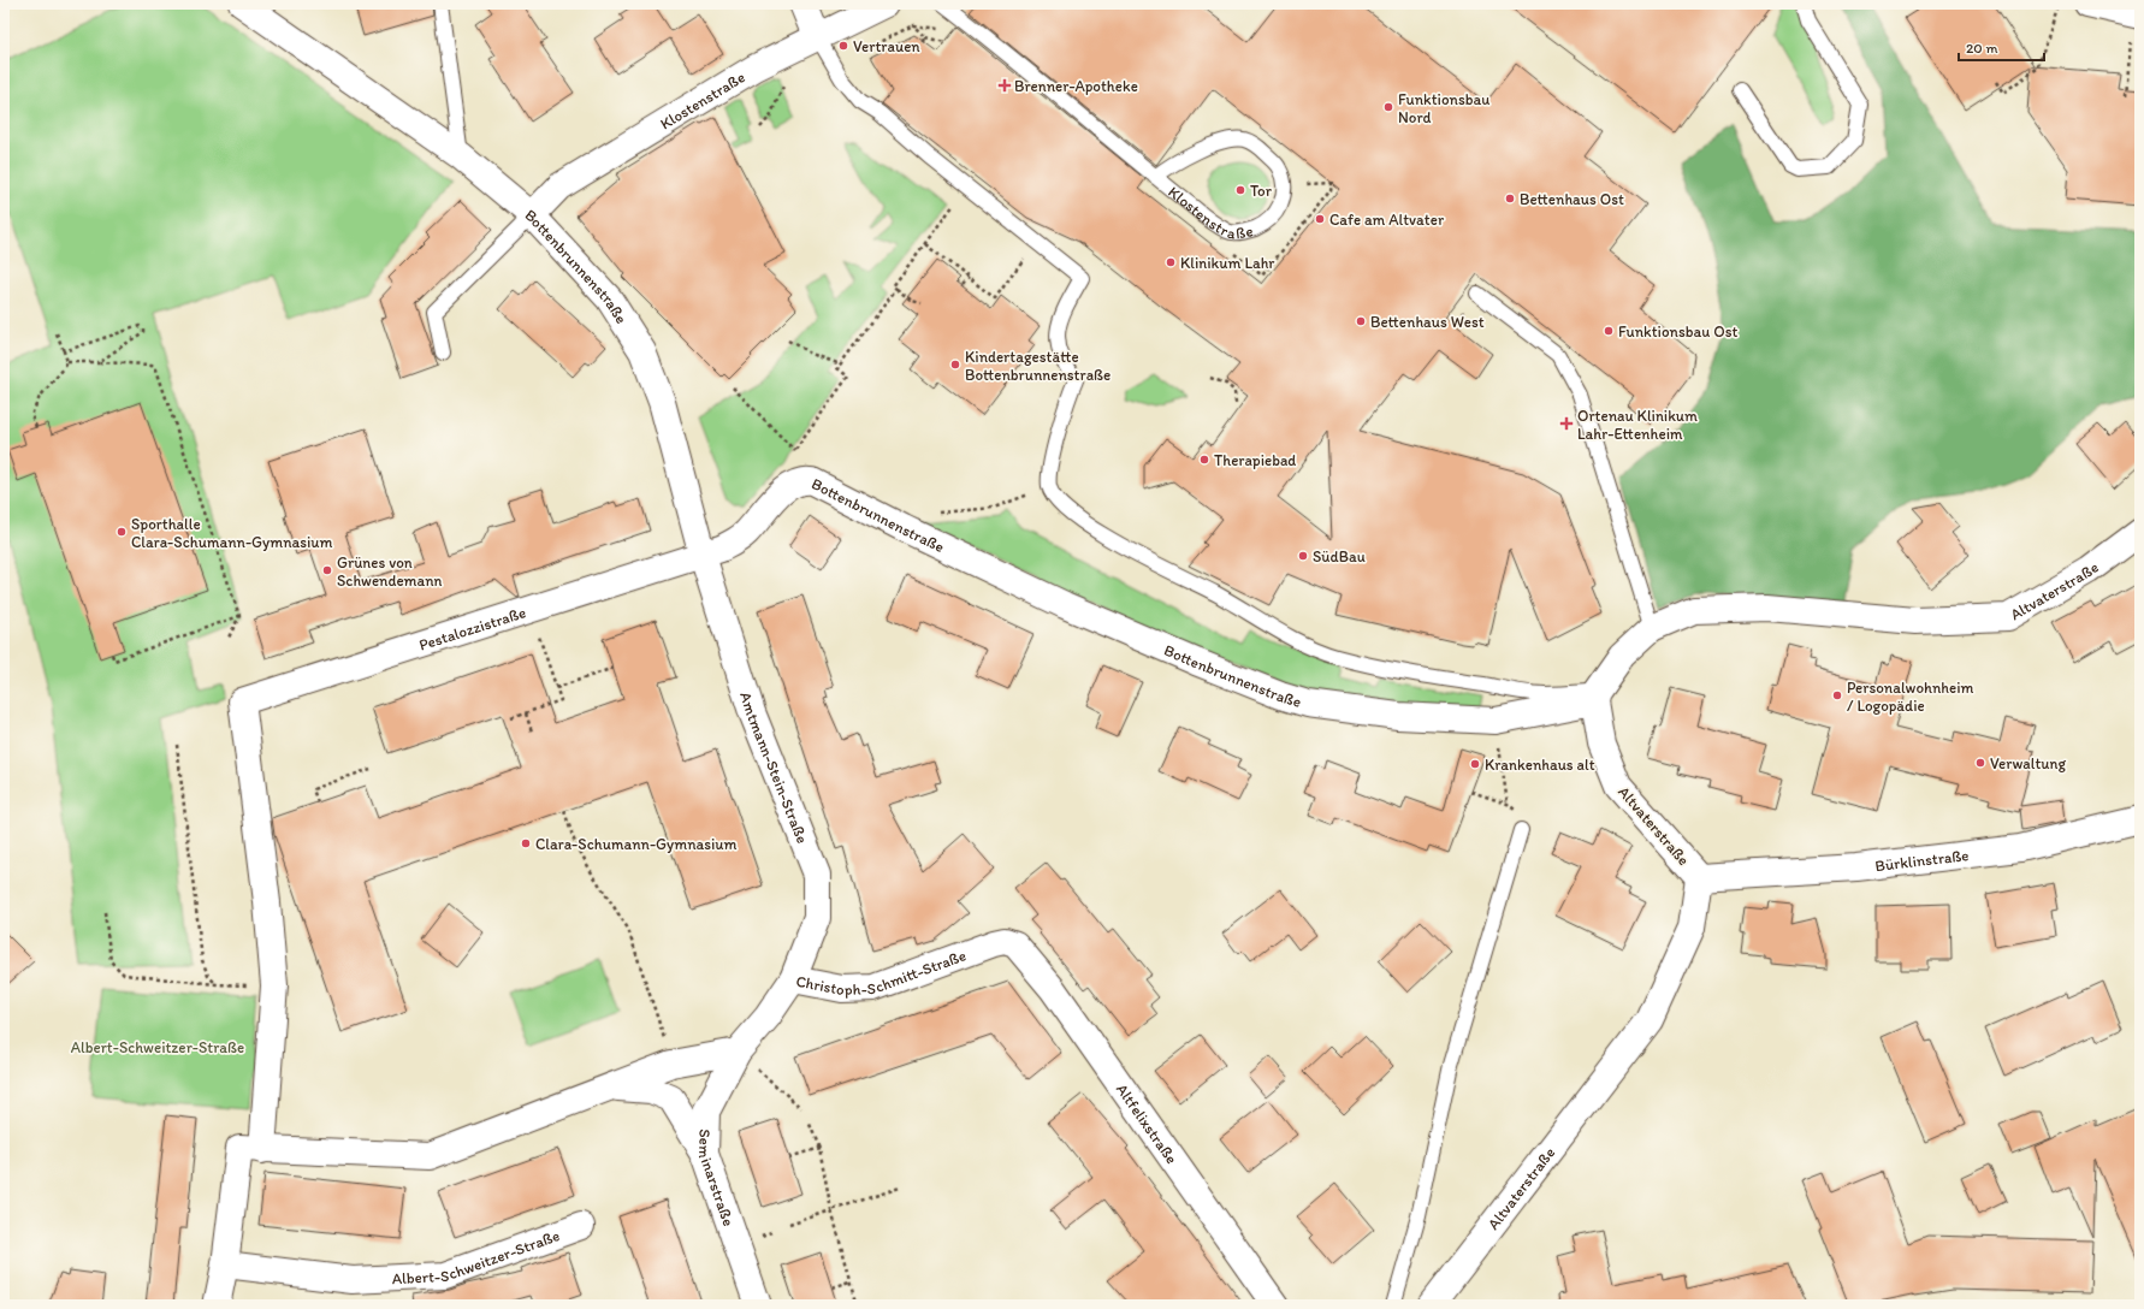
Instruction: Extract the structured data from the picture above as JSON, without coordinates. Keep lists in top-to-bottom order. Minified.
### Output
{"streets":{"street":["Klostenstraße","Bottenbrunnenstraße","Altvaterstraße","Pestalozzistraße","Amtmann-Stein-Straße","Bürklinstraße","Christoph-Schmitt-Straße","Altfelixstraße","Seminarstraße","Albert-Schweitzer-Straße"]},"crossings":[["Klostenstraße","Bottenbrunnenstraße"],["Bottenbrunnenstraße","Altvaterstraße"],["Bottenbrunnenstraße","Pestalozzistraße"],["Bottenbrunnenstraße","Amtmann-Stein-Straße"],["Altvaterstraße","Bürklinstraße"],["Pestalozzistraße","Amtmann-Stein-Straße"],["Amtmann-Stein-Straße","Christoph-Schmitt-Straße"],["Christoph-Schmitt-Straße","Altfelixstraße"],["Christoph-Schmitt-Straße","Seminarstraße"]],"parks":["Albert-Schweitzer-Straße"],"places":{"other":["Vertrauen","Funktionsbau Nord","Tor","Bettenhaus Ost","Cafe am Altvater","Klinikum Lahr","Bettenhaus West","Funktionsbau Ost","Kindertagestätte Bottenbrunnenstraße","Therapiebad","Sporthalle Clara-Schumann-Gymnasium","SüdBau","Grünes von Schwendemann","Personalwohnheim / Logopädie","Verwaltung","Krankenhaus alt","Clara-Schumann-Gymnasium"],"health":["Brenner-Apotheke","Ortenau Klinikum Lahr-Ettenheim"]},"scale_bar":"20 m"}
